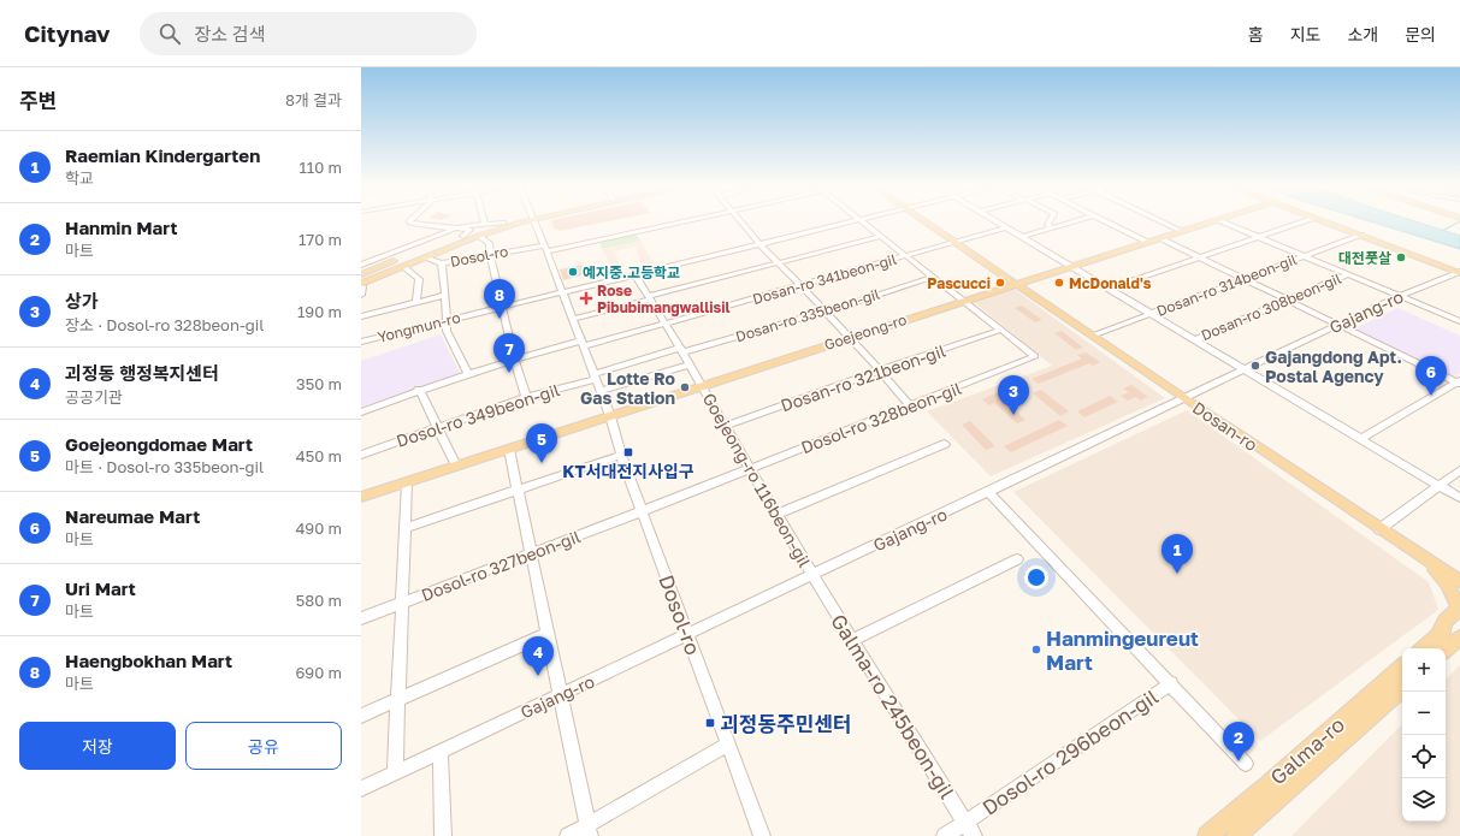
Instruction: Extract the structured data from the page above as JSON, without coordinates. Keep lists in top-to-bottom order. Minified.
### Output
{"streets":{"main road":["Goejeong-ro","Dosan-ro","Galma-ro"],"street":["Dosol-ro","Dosan-ro 341beon-gil","Dosan-ro 314beon-gil","Dosan-ro 308beon-gil","Gajang-ro","Dosan-ro 335beon-gil","Yongmun-ro","Dosan-ro 321beon-gil","Dosol-ro 349beon-gil","Dosol-ro 328beon-gil","Goejeong-ro 116beon-gil","Dosol-ro 327beon-gil","Galma-ro 245beon-gil","Dosol-ro 296beon-gil"]},"crossings":[["Dosol-ro","Dosan-ro 341beon-gil"],["Dosol-ro","Gajang-ro"],["Dosol-ro","Yongmun-ro"],["Dosol-ro","Goejeong-ro"],["Dosol-ro","Dosol-ro 349beon-gil"],["Dosol-ro","Dosol-ro 328beon-gil"],["Dosol-ro","Dosol-ro 327beon-gil"],["Dosan-ro 341beon-gil","Dosol-ro 328beon-gil"],["Dosan-ro 341beon-gil","Dosan-ro"],["Dosan-ro 341beon-gil","Goejeong-ro 116beon-gil"],["Dosan-ro 314beon-gil","Dosan-ro"],["Gajang-ro","Dosan-ro"],["Gajang-ro","Goejeong-ro 116beon-gil"],["Gajang-ro","Galma-ro 245beon-gil"],["Dosan-ro 335beon-gil","Dosol-ro 328beon-gil"],["Dosan-ro 335beon-gil","Goejeong-ro 116beon-gil"],["Yongmun-ro","Goejeong-ro 116beon-gil"],["Goejeong-ro","Dosol-ro 328beon-gil"],["Goejeong-ro","Dosan-ro"],["Goejeong-ro","Goejeong-ro 116beon-gil"],["Dosan-ro 321beon-gil","Dosol-ro 328beon-gil"],["Dosan-ro 321beon-gil","Goejeong-ro 116beon-gil"],["Dosol-ro 328beon-gil","Goejeong-ro 116beon-gil"],["Dosol-ro 328beon-gil","Dosol-ro 327beon-gil"],["Goejeong-ro 116beon-gil","Galma-ro 245beon-gil"],["Galma-ro 245beon-gil","Dosol-ro 296beon-gil"]],"places":{"other":["대전풋살","예지중.고등학교","Pascucci","McDonald's","Gajangdong Apt. Postal Agency","Lotte Ro Gas Station","Hanmingeureut Mart"],"health":["Rose Pibubimangwallisil"],"transit":["KT서대전지사입구","괴정동주민센터"]},"page":{"header":"Citynav","search":"장소 검색","nav":["홈","지도","소개","문의"],"heading":["주변","8개 결과"],"list":[{"mark":"1","name":"Raemian Kindergarten","note":"학교","value":"110 m"},{"mark":"2","name":"Hanmin Mart","note":"마트","value":"170 m"},{"mark":"3","name":"상가","note":"장소 · Dosol-ro 328beon-gil","value":"190 m"},{"mark":"4","name":"괴정동 행정복지센터","note":"공공기관","value":"350 m"},{"mark":"5","name":"Goejeongdomae Mart","note":"마트 · Dosol-ro 335beon-gil","value":"450 m"},{"mark":"6","name":"Nareumae Mart","note":"마트","value":"490 m"},{"mark":"7","name":"Uri Mart","note":"마트","value":"580 m"},{"mark":"8","name":"Haengbokhan Mart","note":"마트","value":"690 m"}],"pins":["8","7","6","3","5","1","4","2"],"map_buttons":["+","−"],"buttons":["저장","공유"]}}
